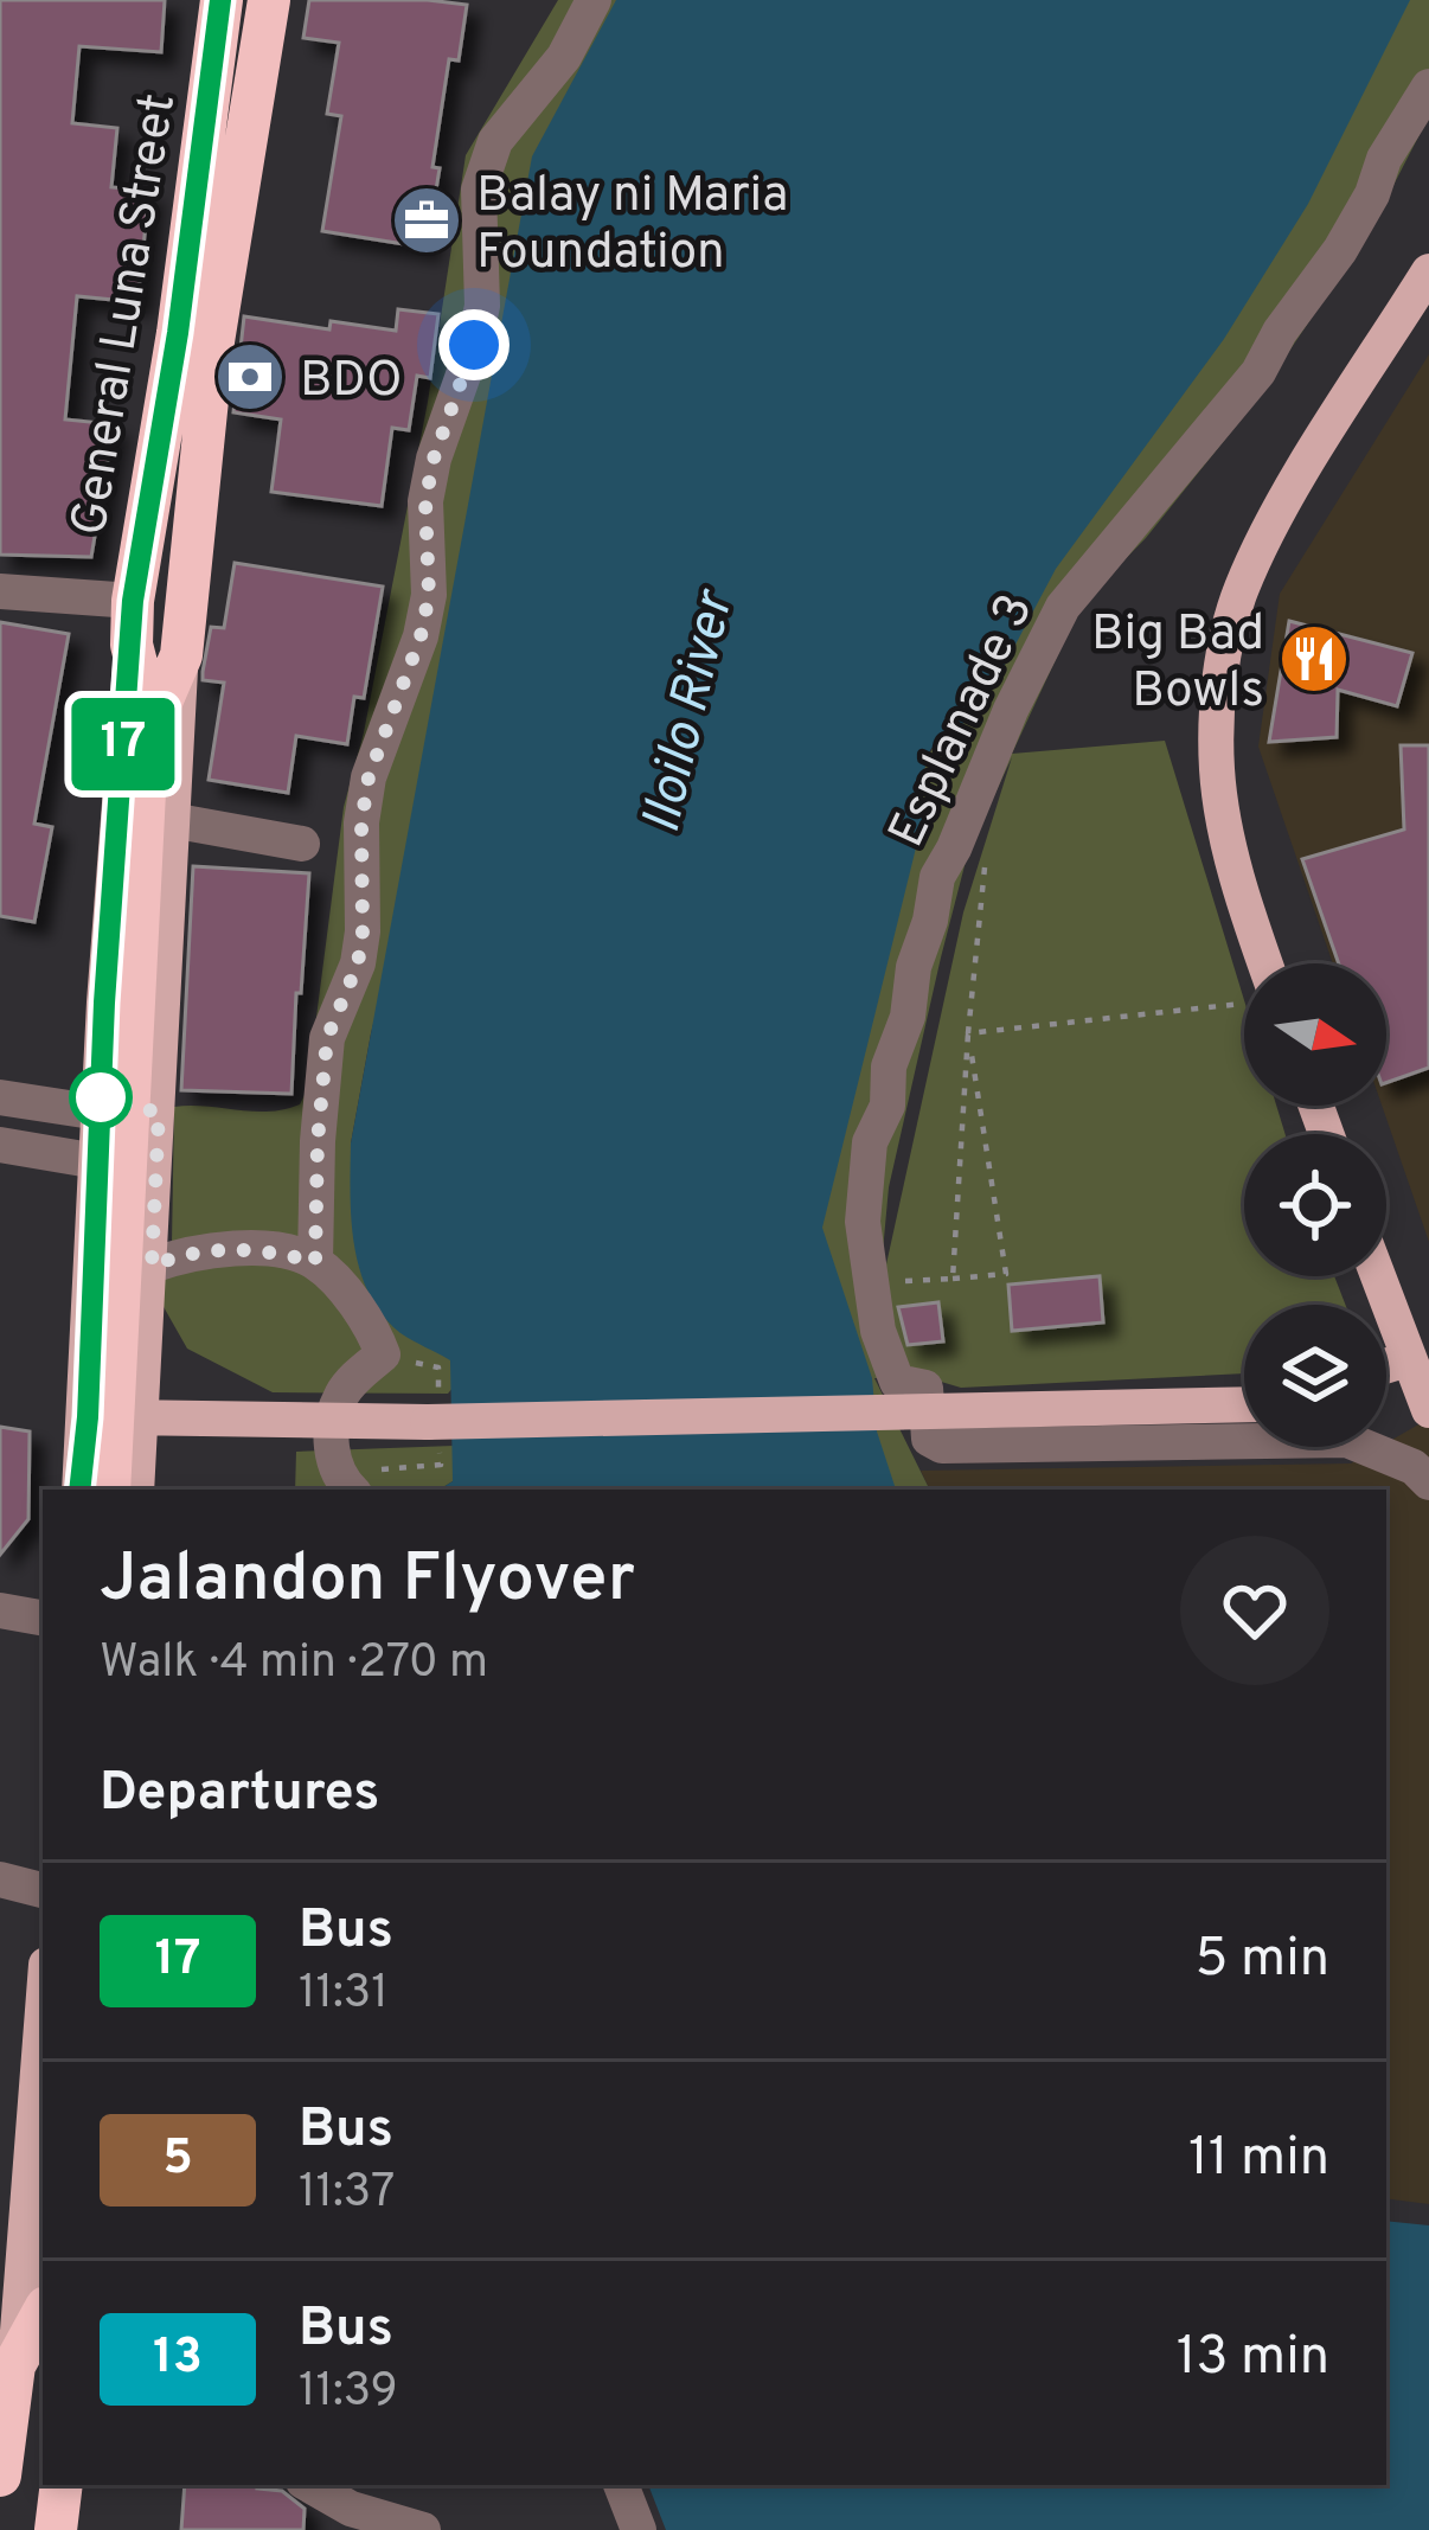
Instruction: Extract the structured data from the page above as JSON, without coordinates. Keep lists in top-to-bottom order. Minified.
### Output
{"streets":{"highway":["General Luna Street"],"street":["Esplanade 3"]},"water":["Iloilo River"],"places":{"office":["Balay ni Maria Foundation"],"bank":["BDO"],"restaurant":["Big Bad Bowls"]},"lines":["bus line 17"],"north":"right","page":{"on_map":"17","heading":[["Jalandon Flyover","Walk · 4 min · 270 m"],"Departures"],"list":[{"mark":"17","name":"Bus","note":"11:31","value":"5 min"},{"mark":"5","name":"Bus","note":"11:37","value":"11 min"},{"mark":"13","name":"Bus","note":"11:39","value":"13 min"}]}}
